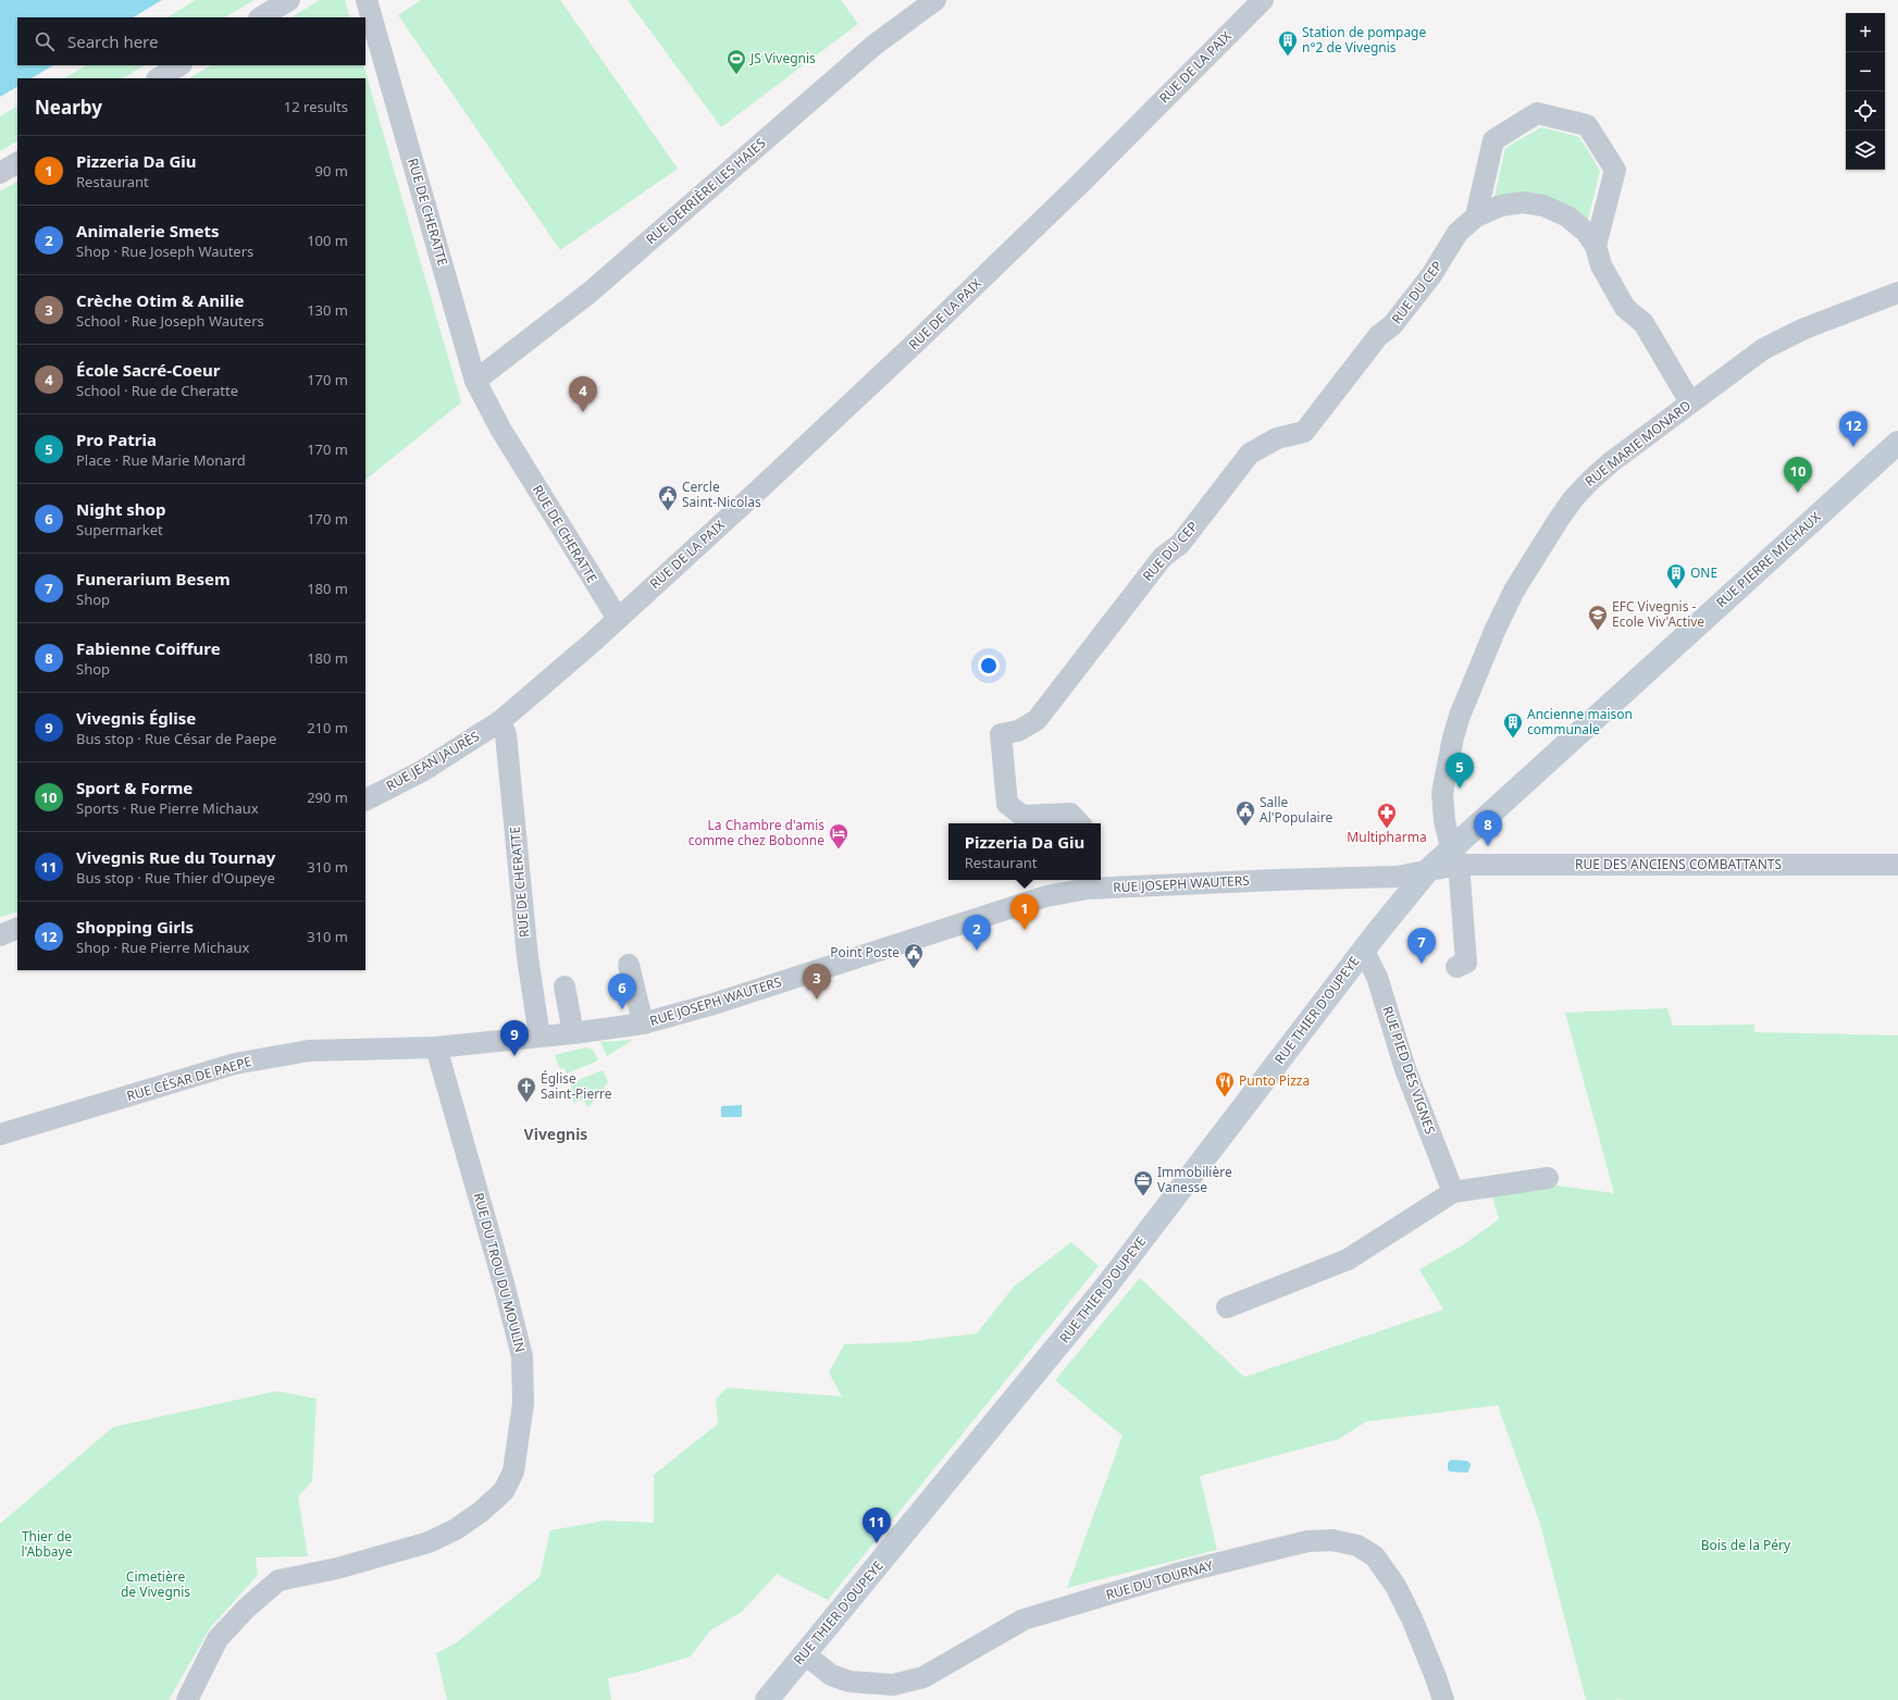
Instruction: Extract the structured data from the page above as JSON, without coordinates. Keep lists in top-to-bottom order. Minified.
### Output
{"streets":{"main road":["RUE PIERRE MICHAUX","RUE THIER D'OUPEYE"],"street":["RUE DE LA PAIX","RUE DERRIÈRE LES HAIES","RUE DE CHERATTE","RUE DU CEP","RUE MARIE MONARD","RUE JEAN JAURÈS","RUE DES ANCIENS COMBATTANTS","RUE JOSEPH WAUTERS","RUE PIED DES VIGNES","RUE CÉSAR DE PAEPE","RUE DU TROU DU MOULIN","RUE DU TOURNAY"]},"crossings":[["RUE DE LA PAIX","RUE DE CHERATTE"],["RUE DERRIÈRE LES HAIES","RUE DE CHERATTE"],["RUE DE CHERATTE","RUE JEAN JAURÈS"],["RUE DE CHERATTE","RUE JOSEPH WAUTERS"],["RUE DE CHERATTE","RUE CÉSAR DE PAEPE"],["RUE DU CEP","RUE MARIE MONARD"],["RUE MARIE MONARD","RUE PIERRE MICHAUX"],["RUE MARIE MONARD","RUE DES ANCIENS COMBATTANTS"],["RUE PIERRE MICHAUX","RUE DES ANCIENS COMBATTANTS"],["RUE PIERRE MICHAUX","RUE JOSEPH WAUTERS"],["RUE PIERRE MICHAUX","RUE THIER D'OUPEYE"],["RUE JOSEPH WAUTERS","RUE THIER D'OUPEYE"],["RUE JOSEPH WAUTERS","RUE CÉSAR DE PAEPE"],["RUE THIER D'OUPEYE","RUE PIED DES VIGNES"],["RUE THIER D'OUPEYE","RUE DU TOURNAY"],["RUE CÉSAR DE PAEPE","RUE DU TROU DU MOULIN"]],"districts":["Vivegnis"],"parks":["Thier de l'Abbaye","Bois de la Péry","Cimetière de Vivegnis"],"places":{"building":["Station de pompage n°2 de Vivegnis","ONE","Ancienne maison communale"],"sports":["JS Vivegnis"],"public building":["Cercle Saint-Nicolas","Salle Al'Populaire","Point Poste"],"school or university":["EFC Vivegnis - Ecole Viv'Active"],"pharmacy":["Multipharma"],"hotel":["La Chambre d'amis comme chez Bobonne"],"restaurant":["Punto Pizza"],"church":["Église Saint-Pierre"],"office":["Immobilière Vanesse"]},"page":{"map_buttons":["+","−"],"search":"Search here","heading":["Nearby","12 results"],"list":[{"mark":"1","name":"Pizzeria Da Giu","note":"Restaurant","value":"90 m"},{"mark":"2","name":"Animalerie Smets","note":"Shop · Rue Joseph Wauters","value":"100 m"},{"mark":"3","name":"Crèche Otim & Anilie","note":"School · Rue Joseph Wauters","value":"130 m"},{"mark":"4","name":"École Sacré-Coeur","note":"School · Rue de Cheratte","value":"170 m"},{"mark":"5","name":"Pro Patria","note":"Place · Rue Marie Monard","value":"170 m"},{"mark":"6","name":"Night shop","note":"Supermarket","value":"170 m"},{"mark":"7","name":"Funerarium Besem","note":"Shop","value":"180 m"},{"mark":"8","name":"Fabienne Coiffure","note":"Shop","value":"180 m"},{"mark":"9","name":"Vivegnis Église","note":"Bus stop · Rue César de Paepe","value":"210 m"},{"mark":"10","name":"Sport & Forme","note":"Sports · Rue Pierre Michaux","value":"290 m"},{"mark":"11","name":"Vivegnis Rue du Tournay","note":"Bus stop · Rue Thier d'Oupeye","value":"310 m"},{"mark":"12","name":"Shopping Girls","note":"Shop · Rue Pierre Michaux","value":"310 m"}],"pins":["4","12","10","5","8","1","2","7","3","6","9","11"],"popup":["Pizzeria Da Giu","Restaurant"]}}
